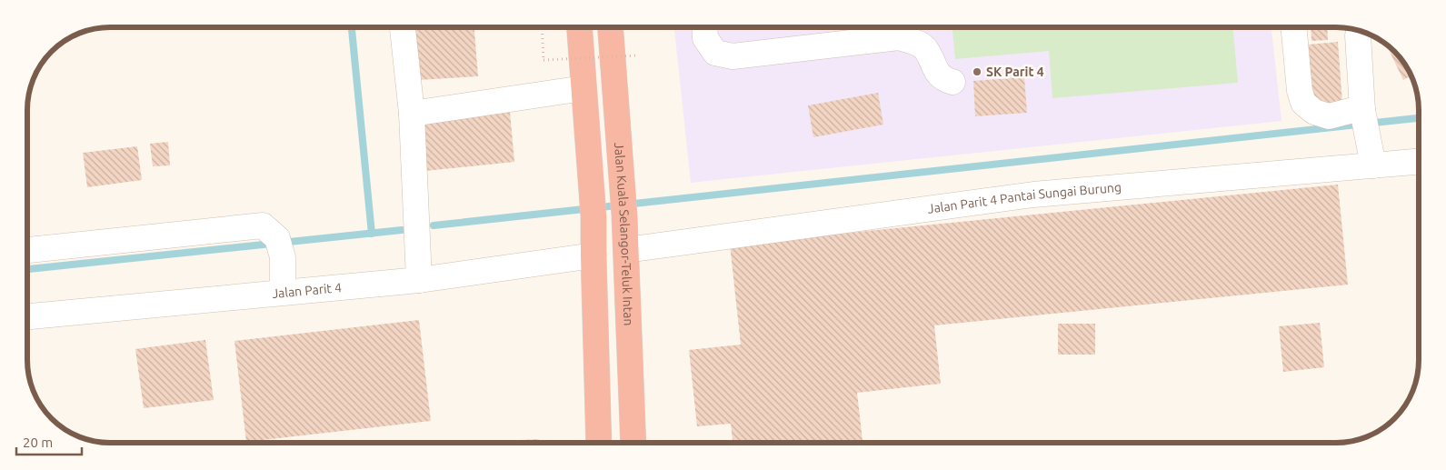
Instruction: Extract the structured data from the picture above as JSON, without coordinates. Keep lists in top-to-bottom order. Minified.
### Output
{"streets":{"highway":["Jalan Kuala Selangor-Teluk Intan"],"street":["Jalan Parit 4 Pantai Sungai Burung","Jalan Parit 4"]},"crossings":[["Jalan Parit 4 Pantai Sungai Burung","Jalan Kuala Selangor-Teluk Intan"]],"places":["SK Parit 4"],"scale_bar":"20 m"}
